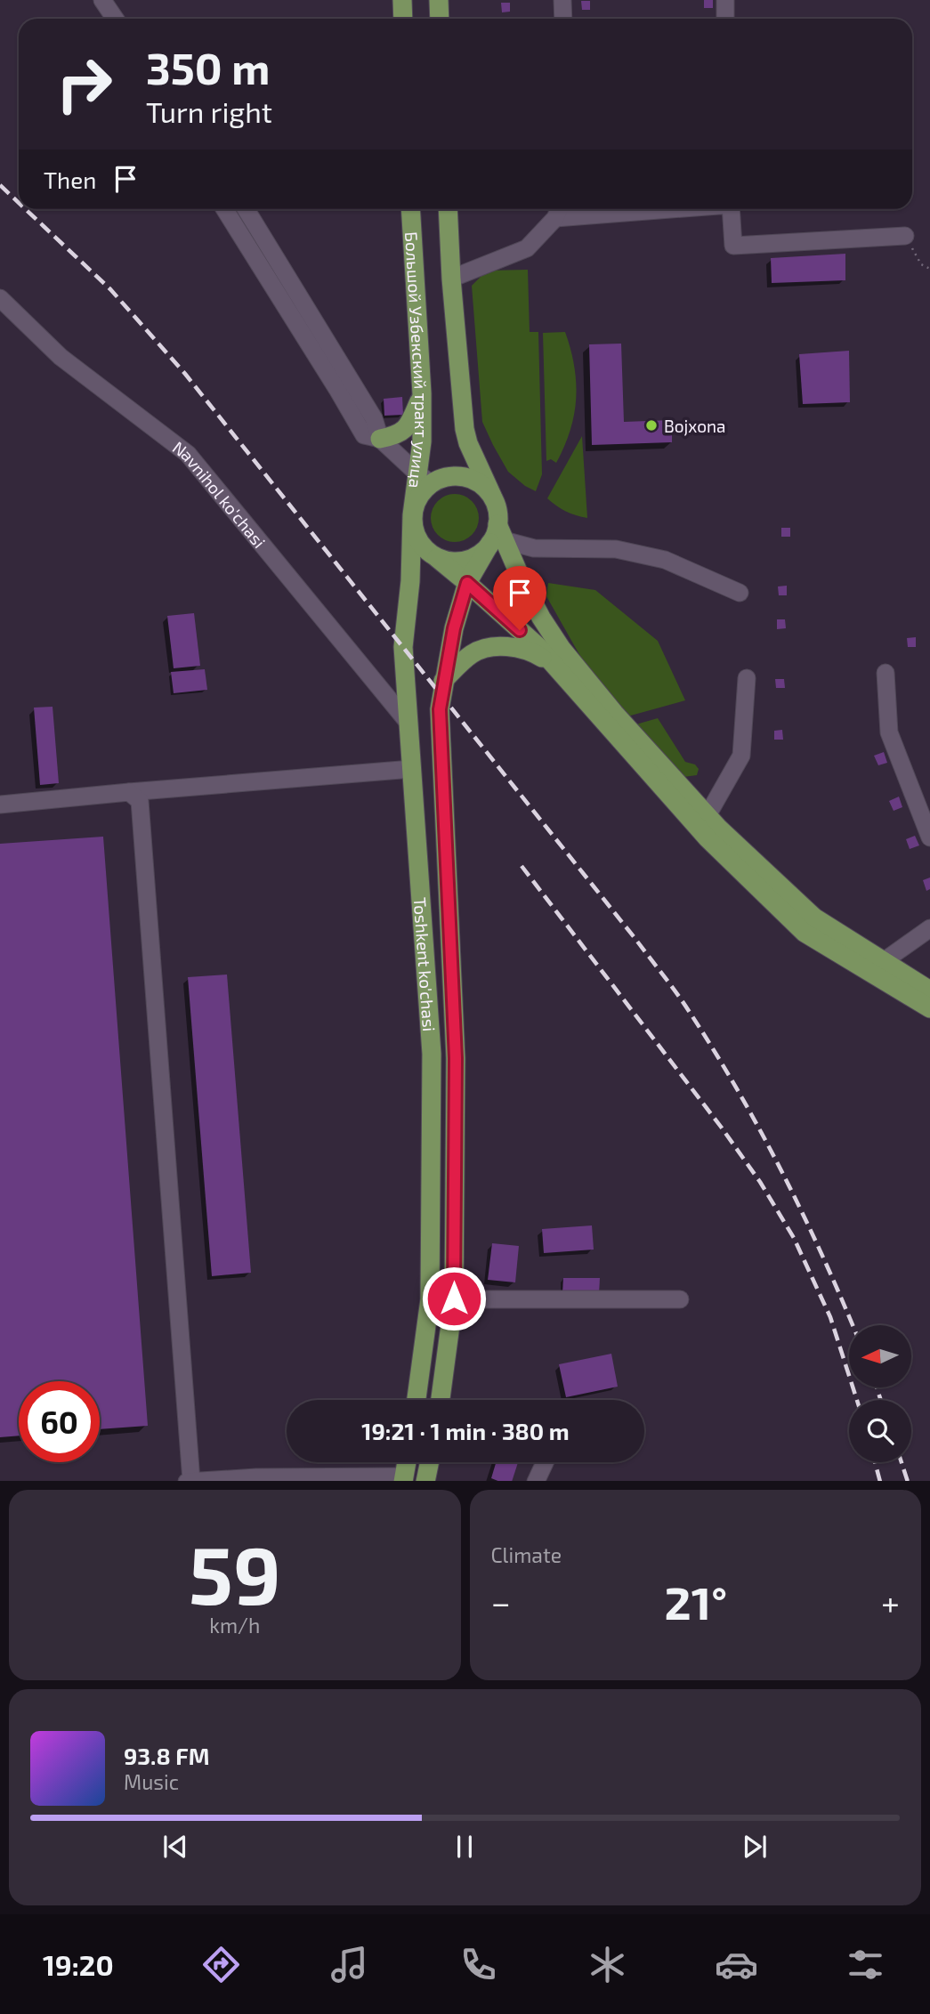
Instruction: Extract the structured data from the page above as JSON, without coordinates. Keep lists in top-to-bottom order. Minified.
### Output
{"streets":{"main road":["Большой Узбекский тракт улица","Toshkent ko'chasi"],"street":["Navnihol ko'chasi"]},"crossings":[["Большой Узбекский тракт улица","Toshkent ko'chasi"],["Navnihol ko'chasi","Toshkent ko'chasi"]],"places":["Bojxona"],"north":"left","page":{"turn":["350 m","Turn right"],"then":"Then","limit":"60","trip":"19:21 · 1 min · 380 m","tile":[["59","km/h"],"Climate"],"heat":["−","21°","+"],"song":["93.8 FM","Music"],"tabs":"19:20"}}
